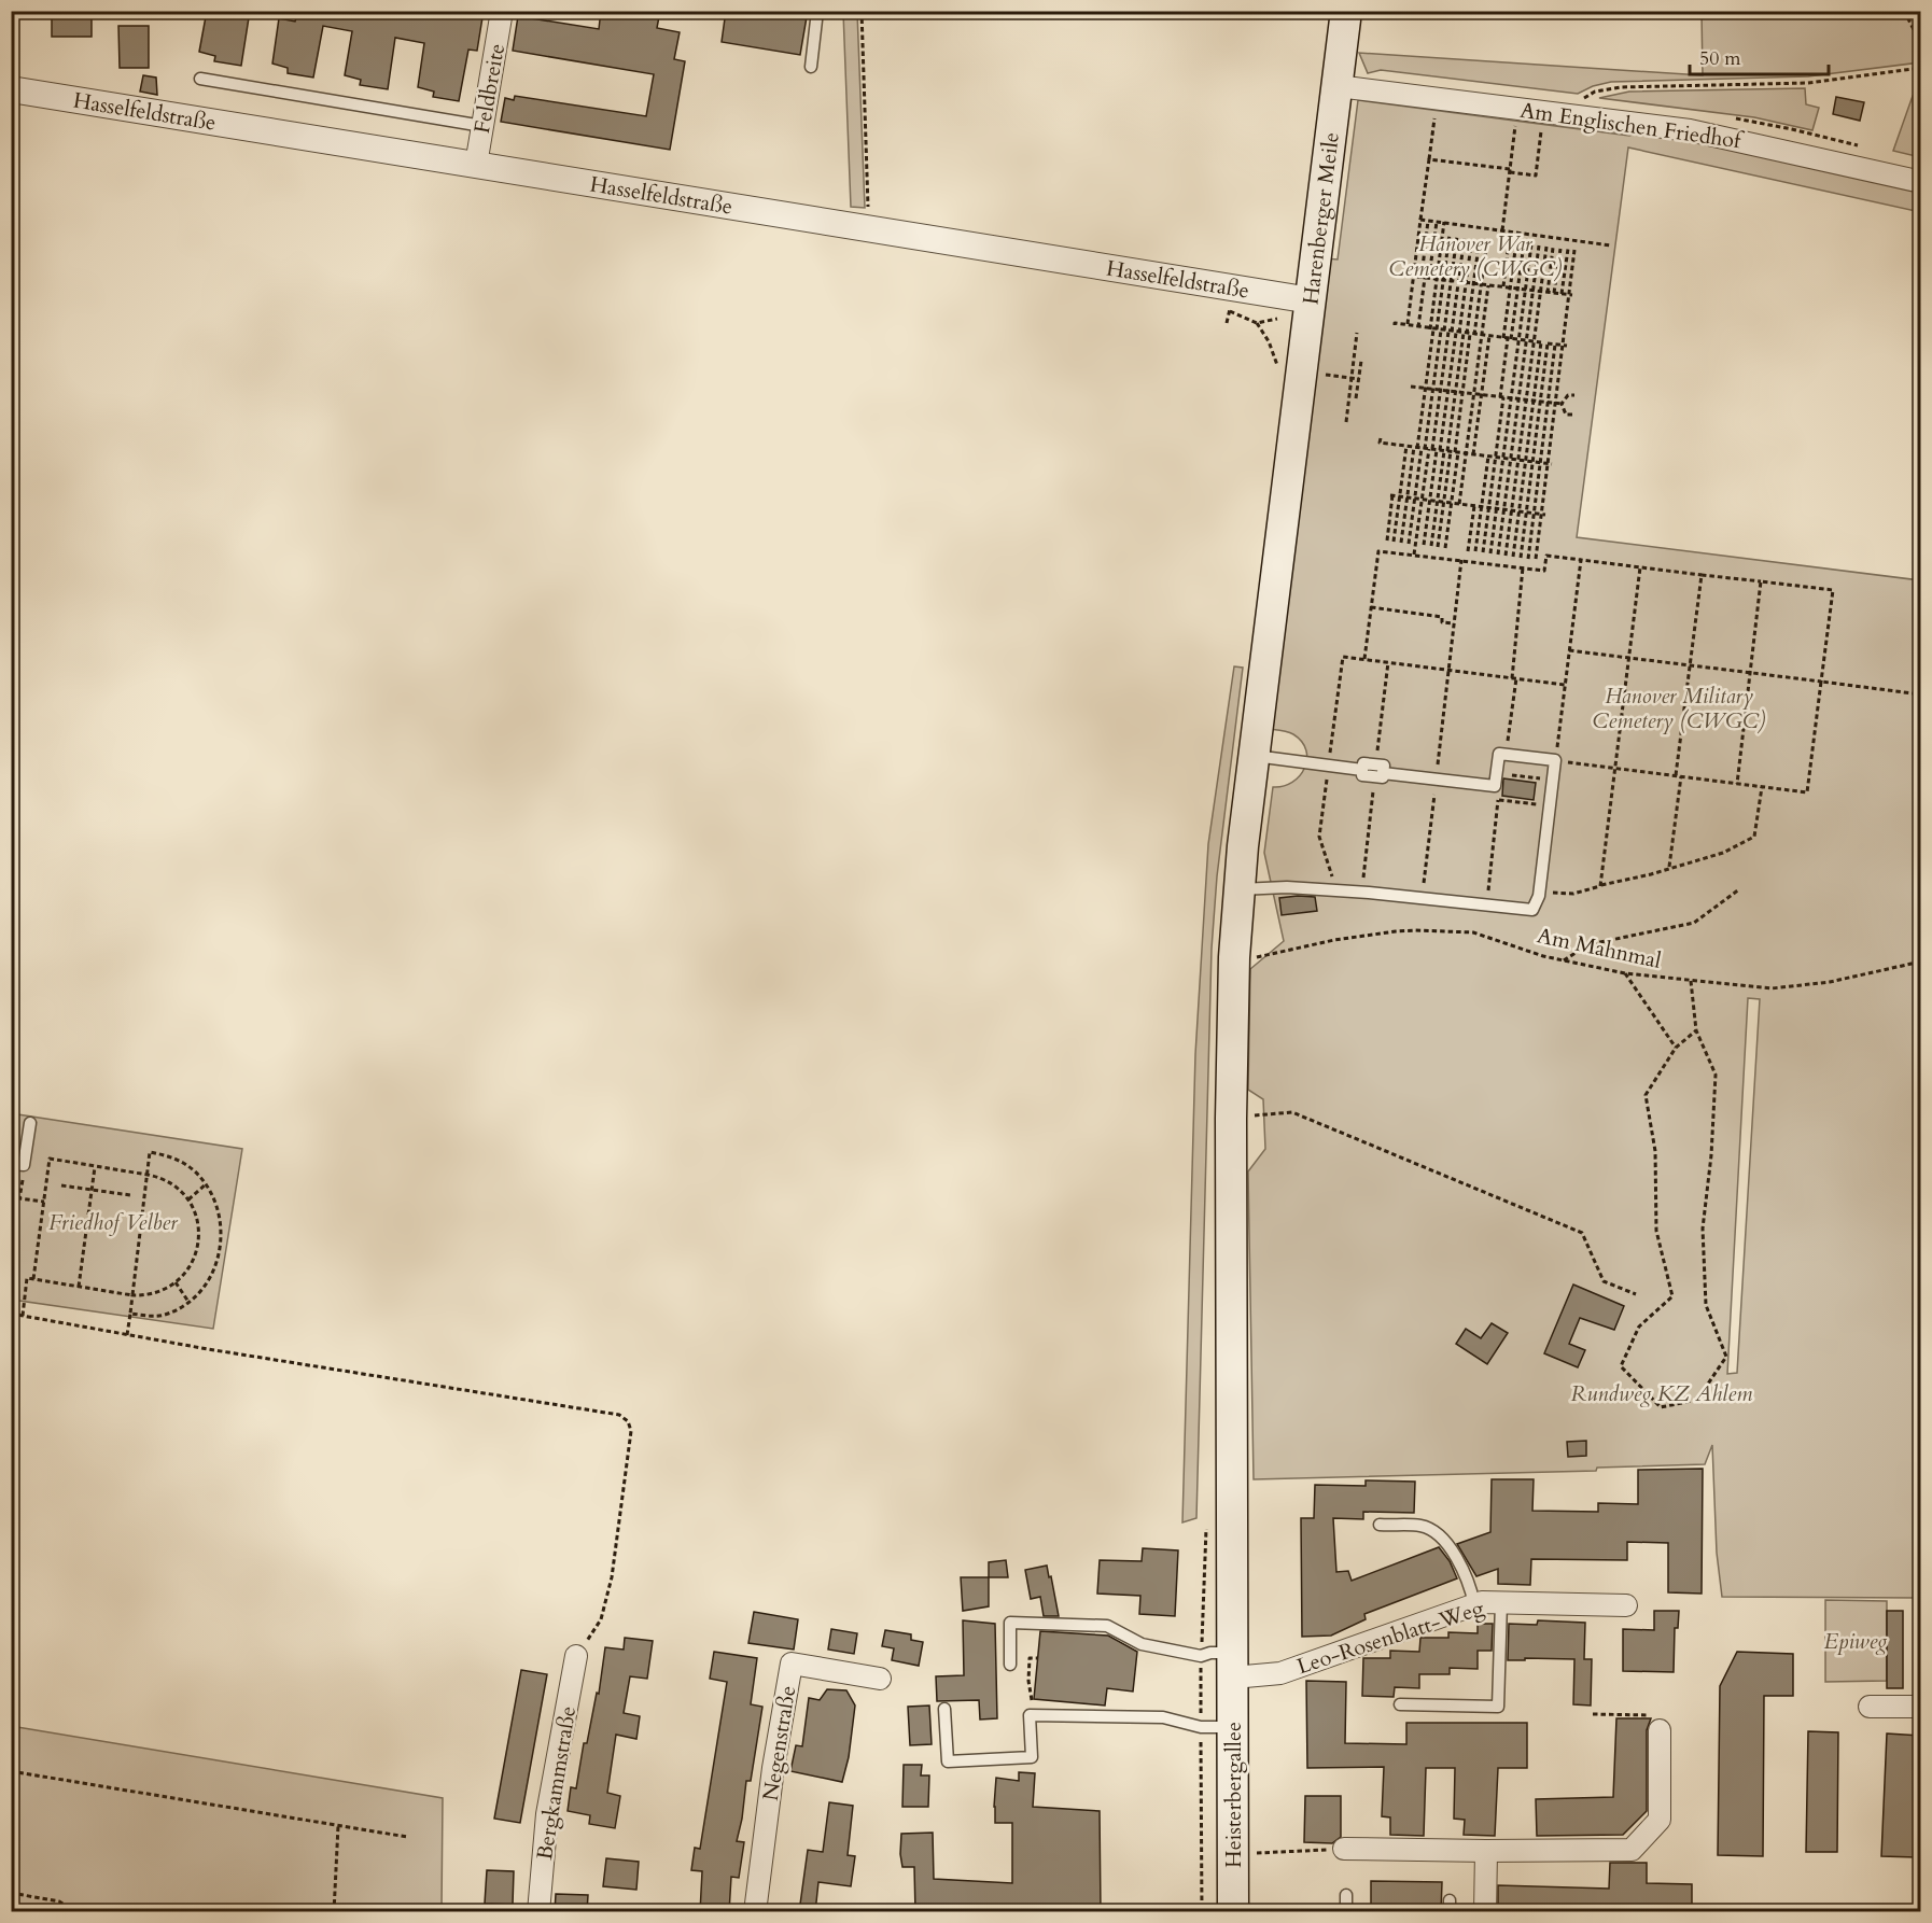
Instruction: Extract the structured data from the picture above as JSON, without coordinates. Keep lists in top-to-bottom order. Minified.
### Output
{"streets":{"main road":["Harenberger Meile","Heisterbergallee"],"street":["Feldbreite","Hasselfeldstraße","Am Englischen Friedhof","Leo-Rosenblatt-Weg","Negenstraße","Bergkammstraße"],"path":["Am Mahnmal"]},"crossings":[["Feldbreite","Hasselfeldstraße"],["Hasselfeldstraße","Harenberger Meile"],["Am Englischen Friedhof","Harenberger Meile"],["Harenberger Meile","Am Mahnmal"],["Harenberger Meile","Heisterbergallee"],["Leo-Rosenblatt-Weg","Heisterbergallee"]],"parks":["Hanover War Cemetery (CWGC)","Hanover Military Cemetery (CWGC)","Friedhof Velber","Rundweg KZ Ahlem","Epiweg"],"scale_bar":"50 m"}
